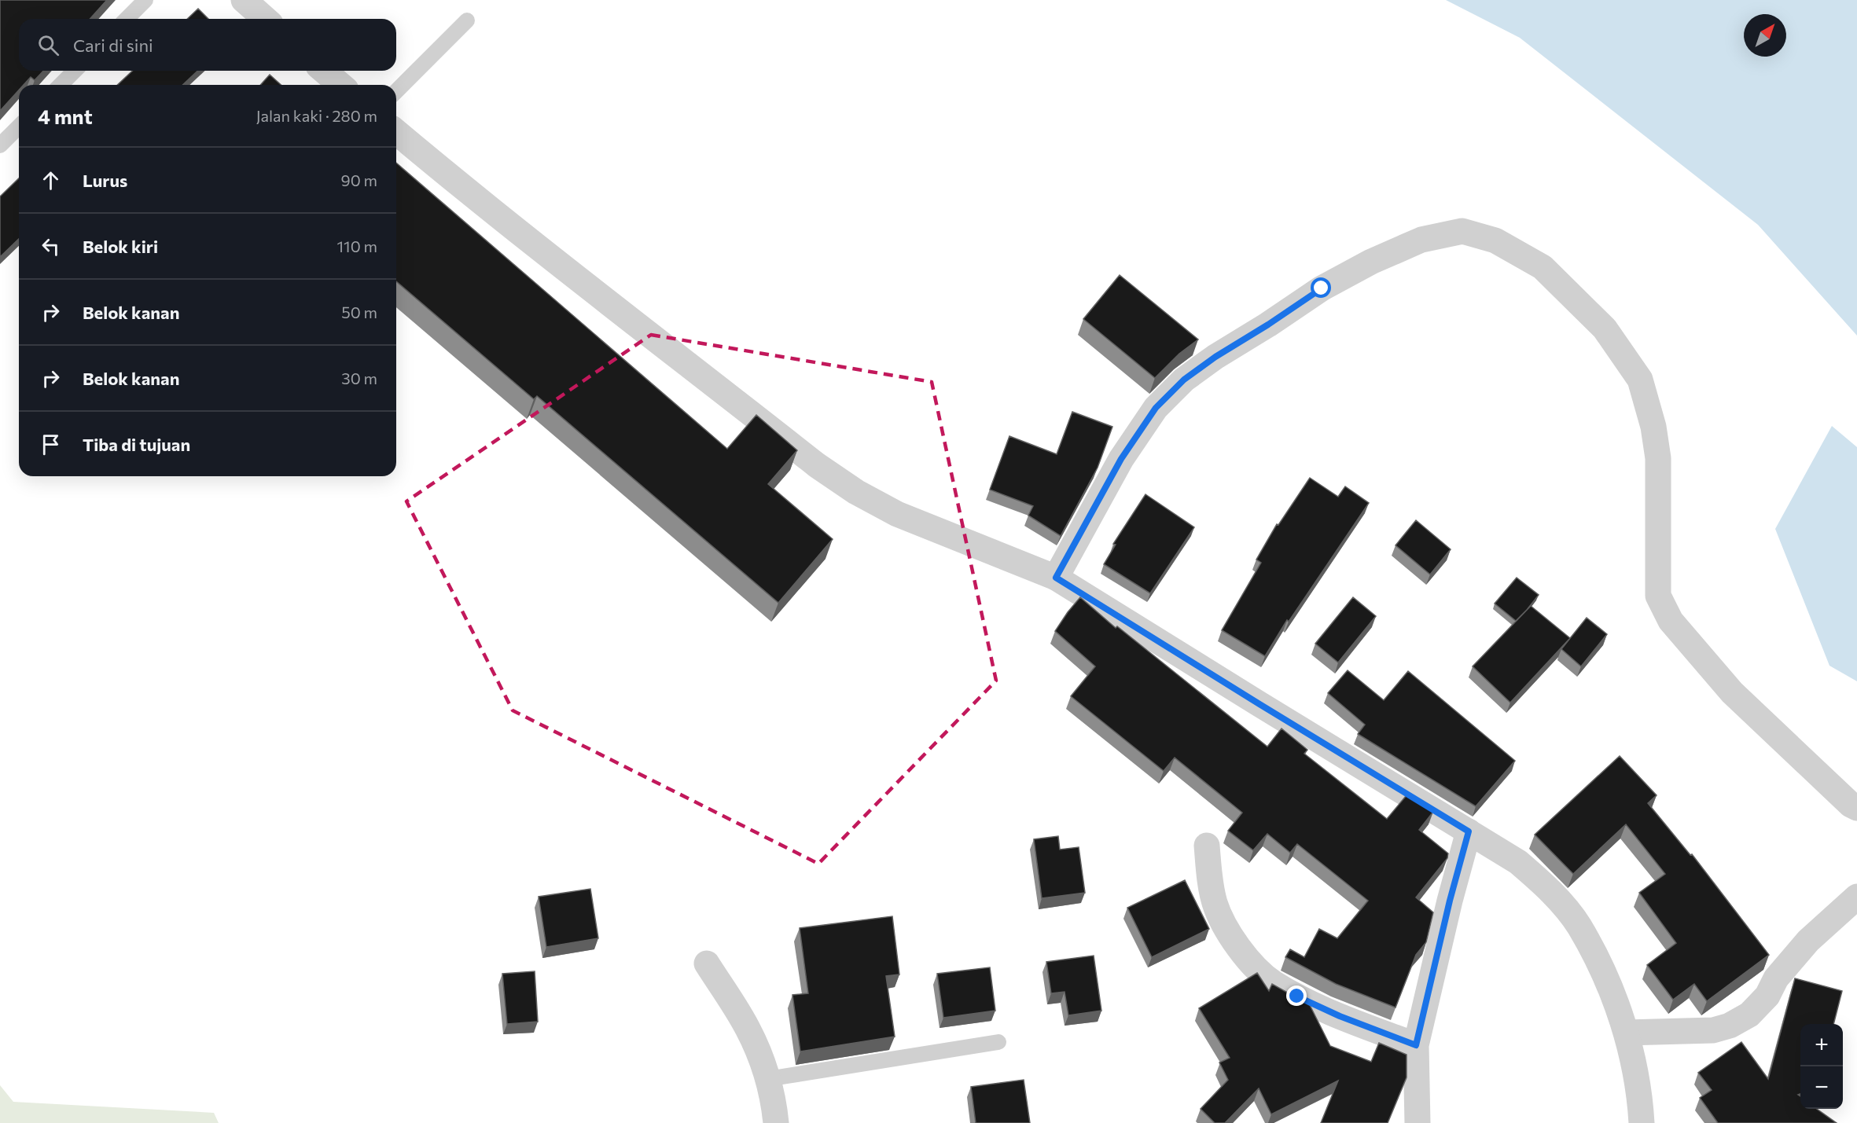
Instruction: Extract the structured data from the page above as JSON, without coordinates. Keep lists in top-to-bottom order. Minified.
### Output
{"north":"top right","page":{"search":"Cari di sini","heading":["4 mnt","Jalan kaki · 280 m"],"list":[["Lurus","90 m"],["Belok kiri","110 m"],["Belok kanan","50 m"],["Belok kanan","30 m"],"Tiba di tujuan"],"map_buttons":["+","−"]}}
